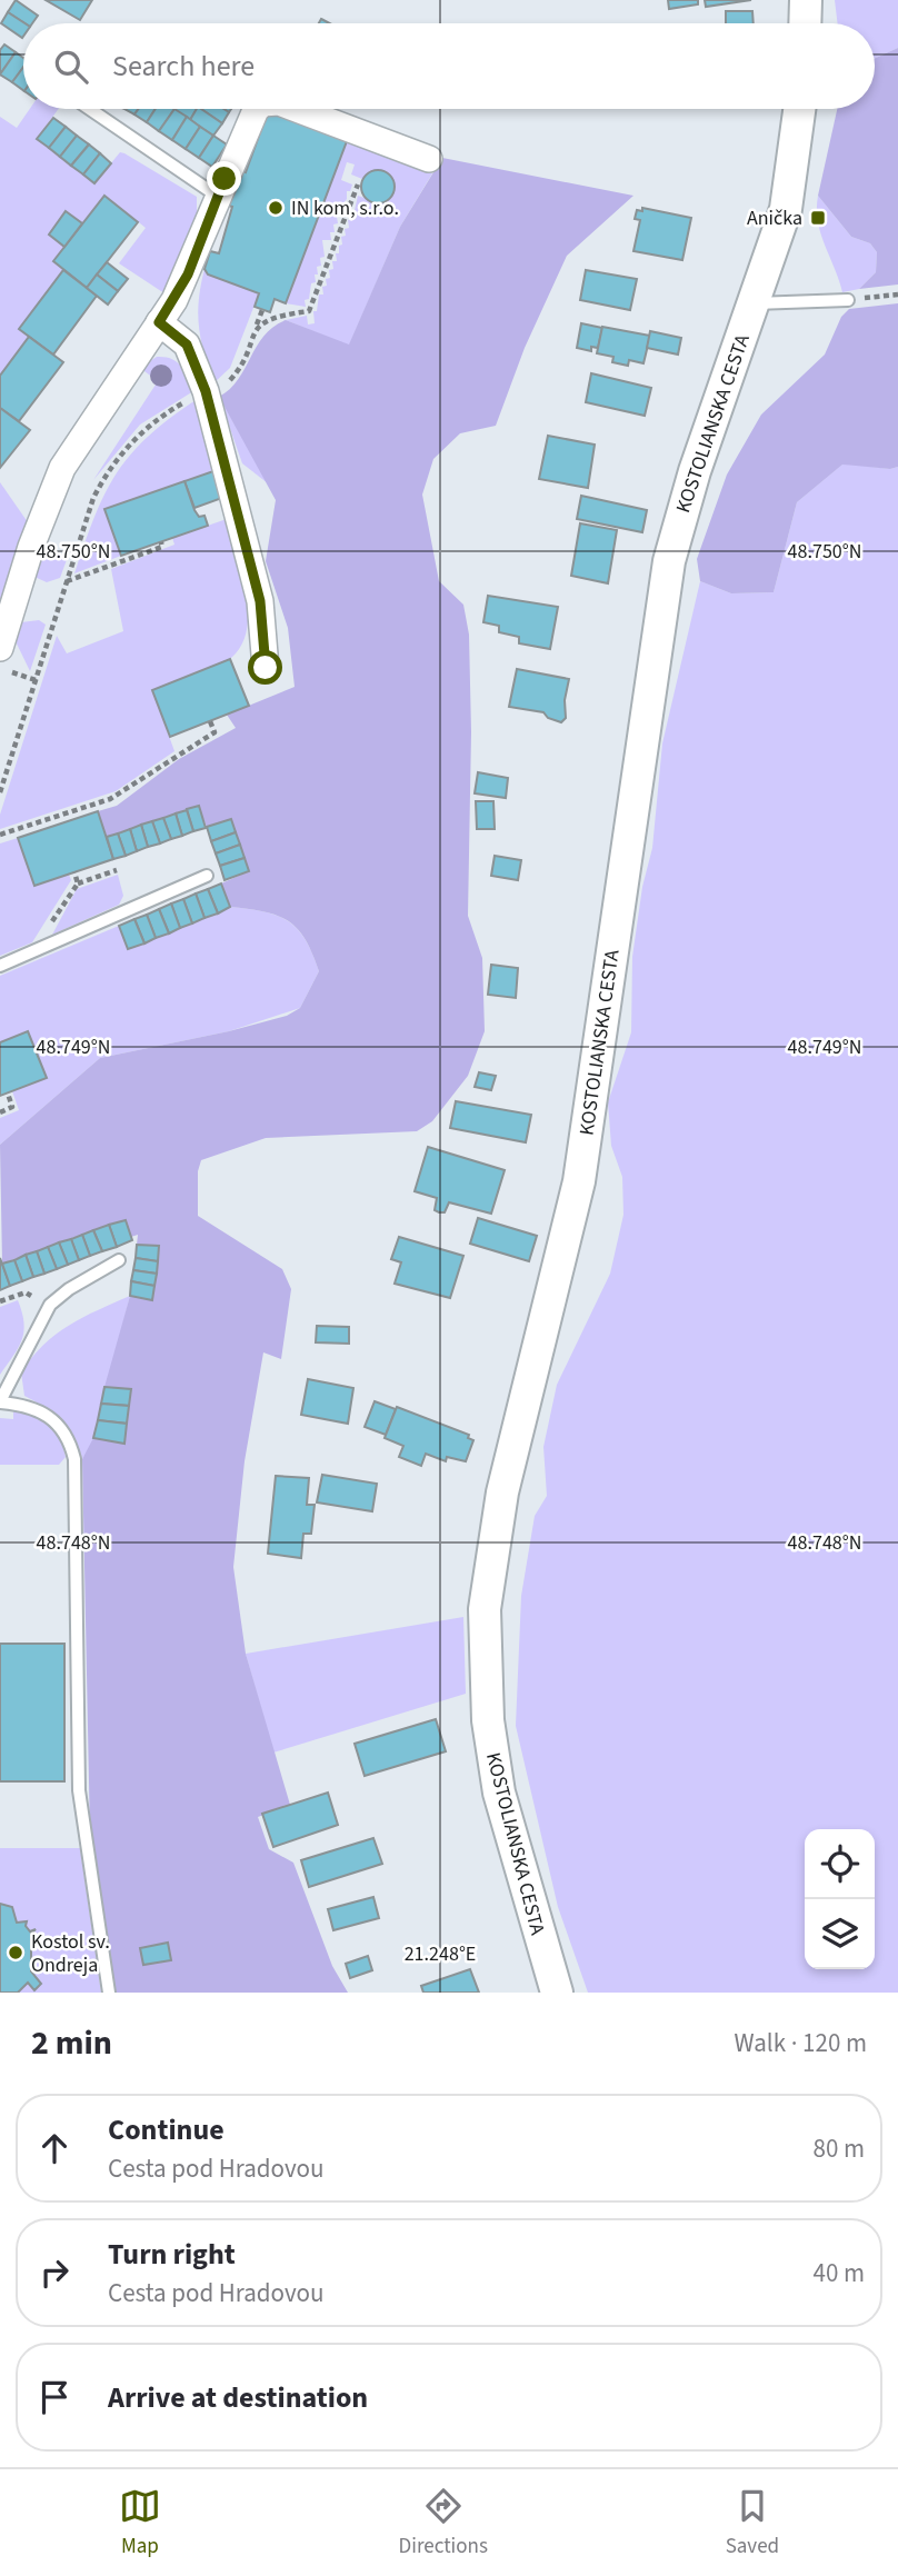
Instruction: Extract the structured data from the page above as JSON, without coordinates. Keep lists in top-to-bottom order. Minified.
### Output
{"streets":{"street":["KOSTOLIANSKA CESTA"]},"places":{"other":["IN kom, s.r.o.","Kostol sv. Ondreja"],"transit":["Anička"]},"page":{"search":"Search here","heading":["2 min","Walk · 120 m"],"list":[["Continue","Cesta pod Hradovou","80 m"],["Turn right","Cesta pod Hradovou","40 m"],"Arrive at destination"],"nav":["Map","Directions","Saved"]},"coordinates":["48.750°N","48.749°N","48.748°N","21.248°E"]}
